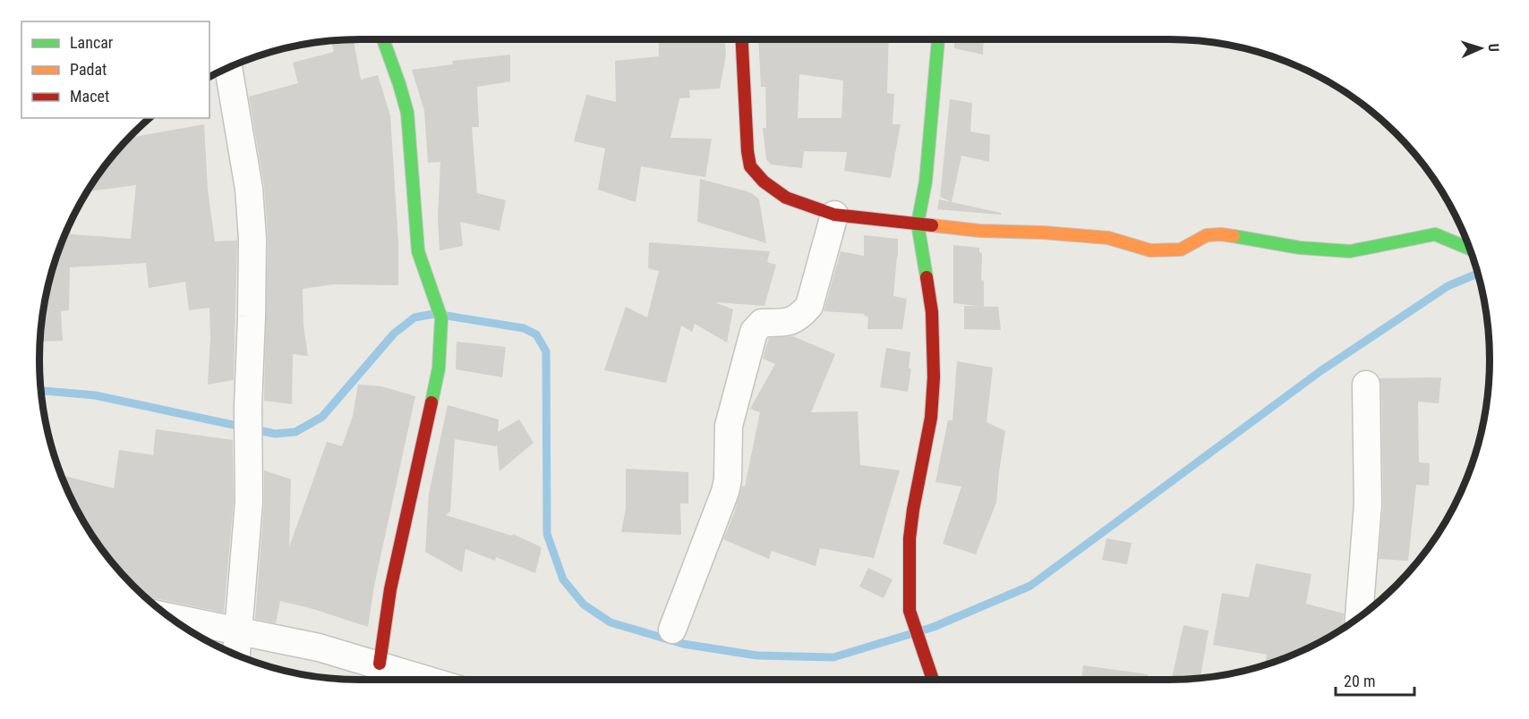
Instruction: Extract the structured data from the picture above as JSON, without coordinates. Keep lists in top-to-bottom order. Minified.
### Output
{"legend":["Lancar","Padat","Macet"],"scale_bar":"20 m","north":"right"}
